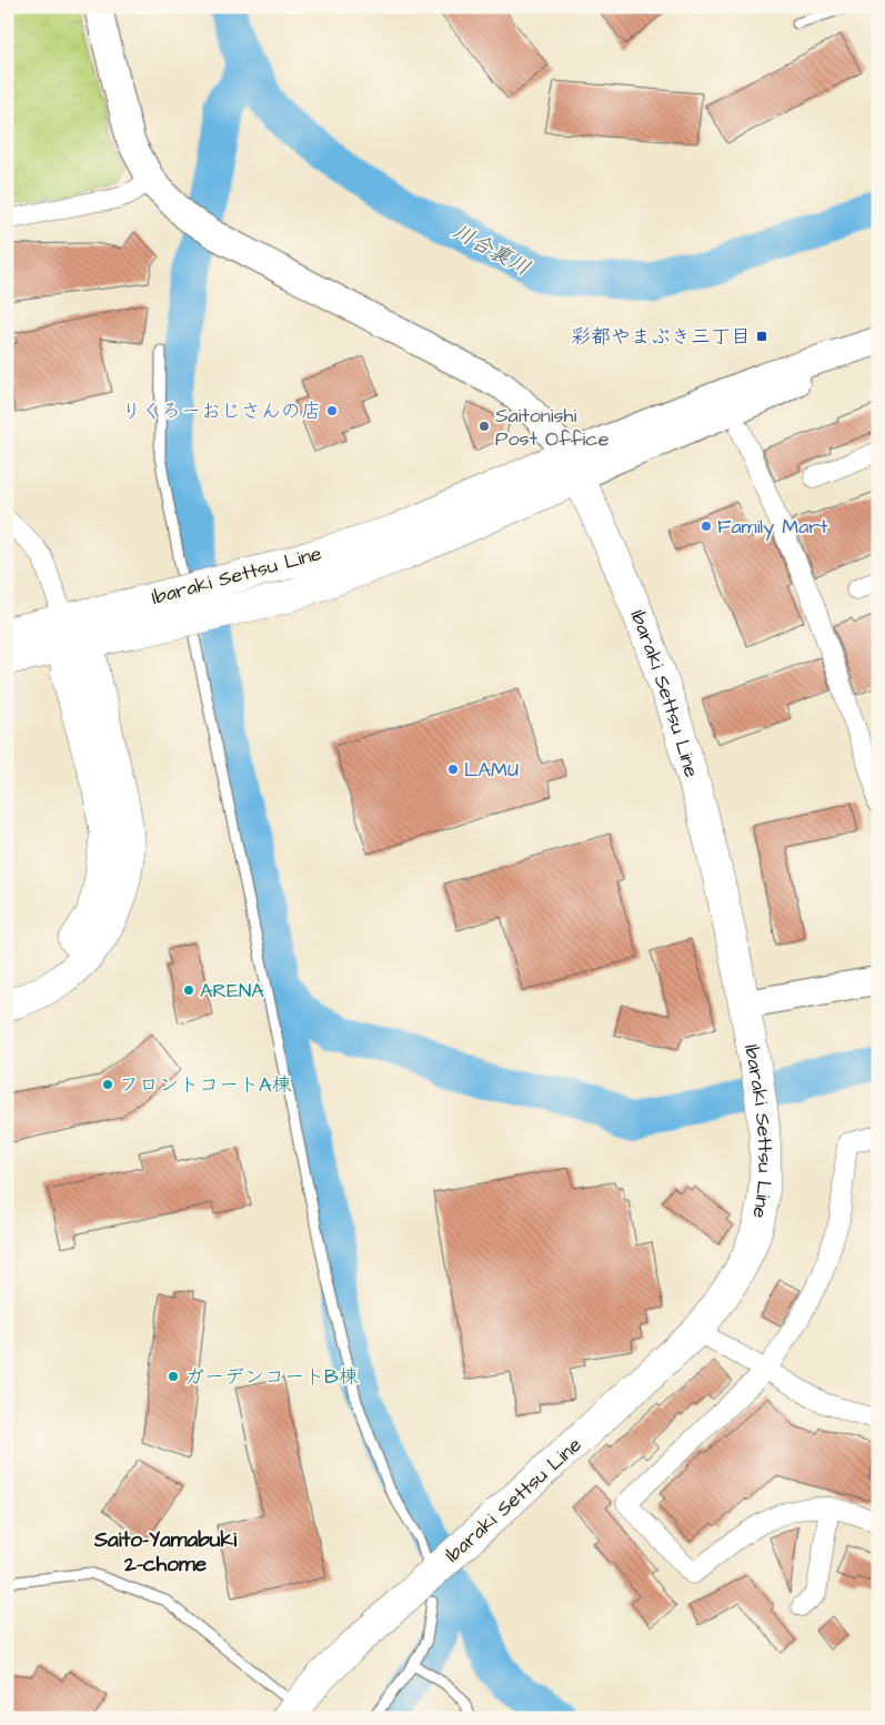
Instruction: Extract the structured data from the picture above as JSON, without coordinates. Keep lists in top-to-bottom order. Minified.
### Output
{"streets":{"main road":["Ibaraki Settsu Line"]},"districts":["Saito-Yamabuki 2-chome"],"water":["川合裏川"],"places":{"transit":["彩都やまぶき三丁目"],"other":["りくろーおじさんの店","Saitonishi Post Office","Family Mart","LAMU","ARENA","フロントコートA棟","ガーデンコートB棟"]}}
